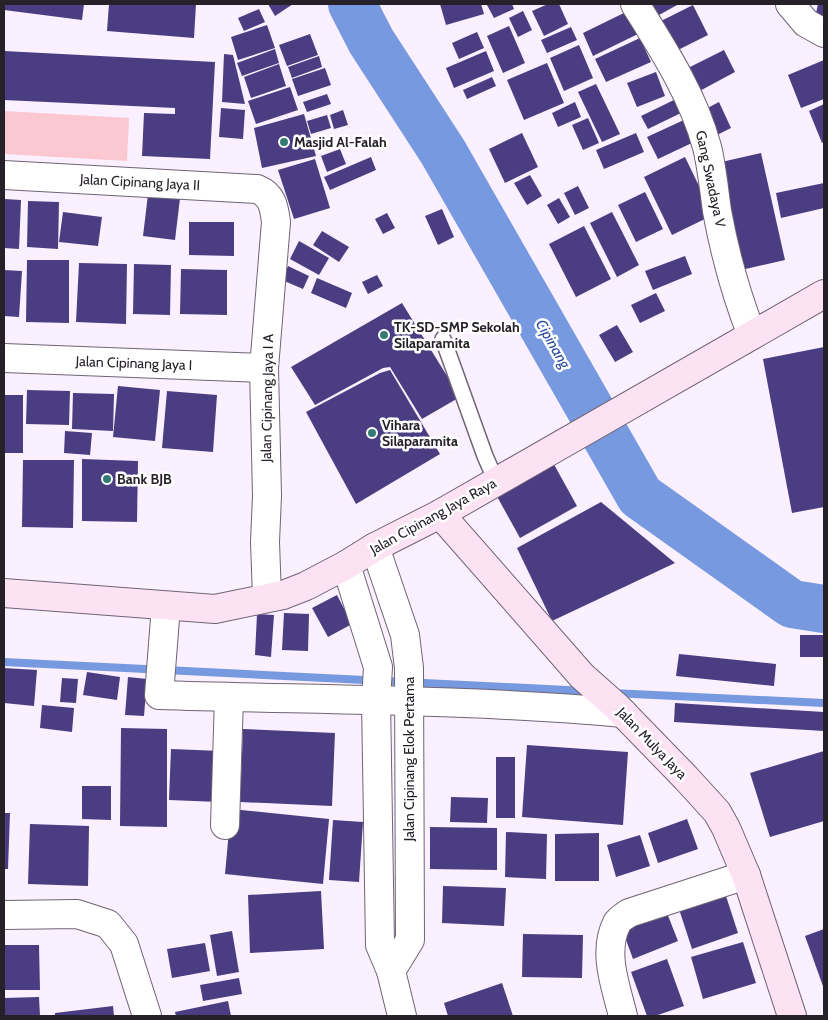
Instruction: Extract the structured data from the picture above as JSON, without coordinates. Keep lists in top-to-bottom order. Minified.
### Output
{"streets":{"main road":["Jalan Cipinang Jaya Raya","Jalan Mulya Jaya"],"street":["Gang Swadaya V","Jalan Cipinang Jaya II","Jalan Cipinang Jaya I","Jalan Cipinang Jaya I A","Jalan Cipinang Elok Pertama"]},"crossings":[["Gang Swadaya V","Jalan Cipinang Jaya Raya"],["Jalan Cipinang Jaya II","Jalan Cipinang Jaya I A"],["Jalan Cipinang Jaya I","Jalan Cipinang Jaya I A"],["Jalan Cipinang Jaya I A","Jalan Cipinang Jaya Raya"],["Jalan Cipinang Jaya Raya","Jalan Mulya Jaya"],["Jalan Cipinang Jaya Raya","Jalan Cipinang Elok Pertama"]],"water":["Cipinang"],"places":["Masjid Al-Falah","TK-SD-SMP Sekolah Silaparamita","Vihara Silaparamita","Bank BJB"]}
